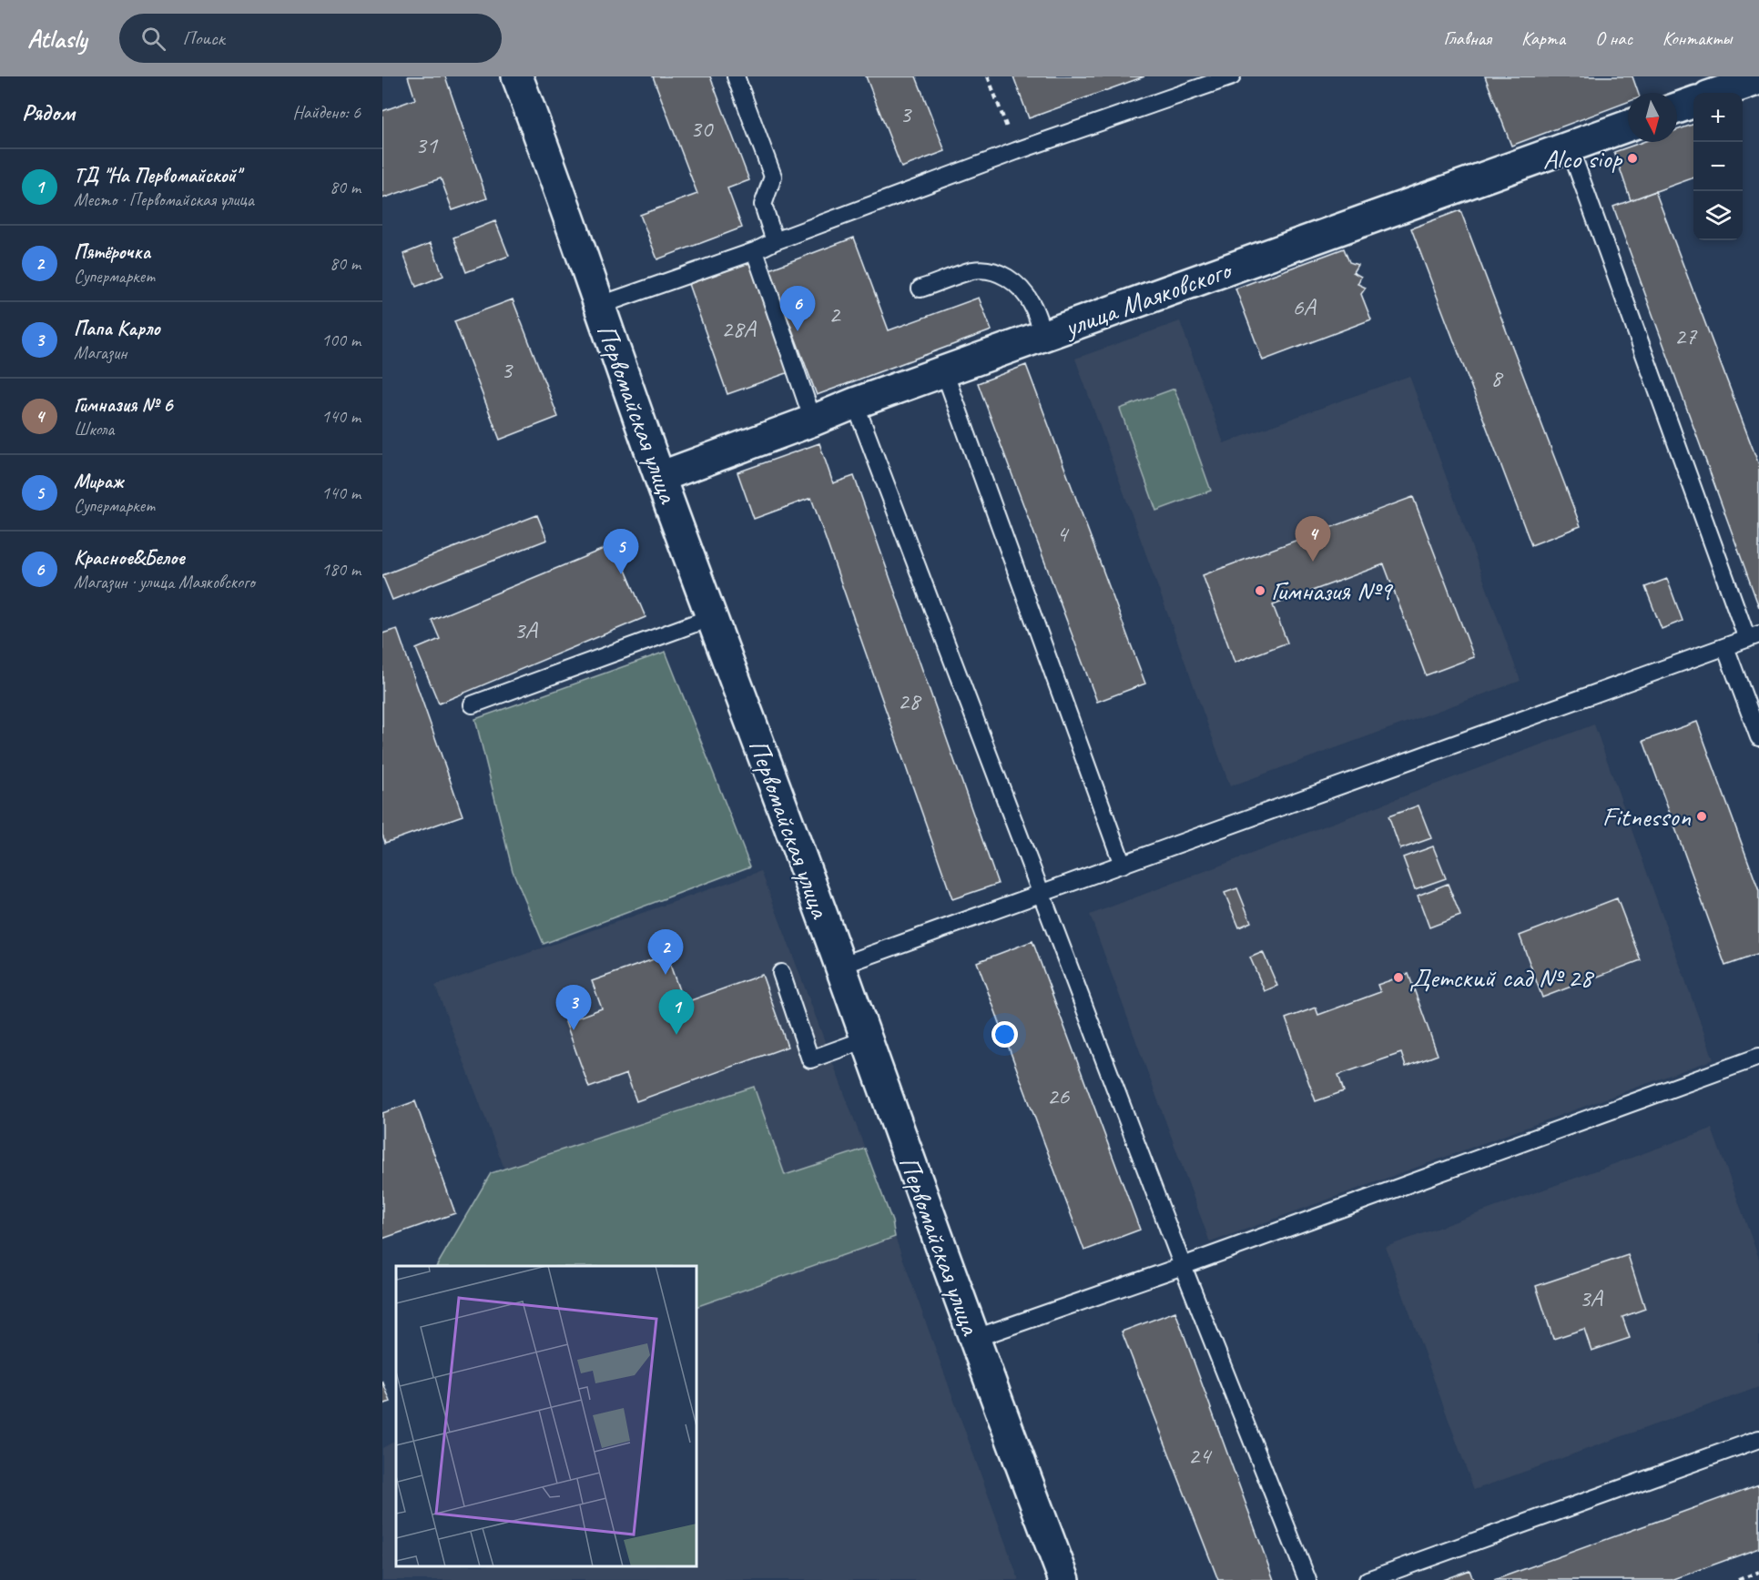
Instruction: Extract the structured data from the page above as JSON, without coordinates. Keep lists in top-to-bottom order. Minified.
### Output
{"streets":{"street":["улица Маяковского","Первомайская улица"]},"crossings":[["улица Маяковского","Первомайская улица"]],"places":["Alco siop","Гимназия №9","Fitnesson","Детский сад № 28"],"house_numbers":["3","30","31","6А","2","28А","27","3","8","4","3А","28","26","3А","24"],"north":"bottom","page":{"header":"Atlasly","search":"Поиск","nav":["Главная","Карта","О нас","Контакты"],"heading":["Рядом","Найдено: 6"],"map_buttons":["+","−"],"list":[{"mark":"1","name":"ТД \"На Первомайской\"","note":"Место · Первомайская улица","value":"80 m"},{"mark":"2","name":"Пятёрочка","note":"Супермаркет","value":"80 m"},{"mark":"3","name":"Папа Карло","note":"Магазин","value":"100 m"},{"mark":"4","name":"Гимназия № 6","note":"Школа","value":"140 m"},{"mark":"5","name":"Мираж","note":"Супермаркет","value":"140 m"},{"mark":"6","name":"Красное&Белое","note":"Магазин · улица Маяковского","value":"180 m"}],"pins":["6","4","5","2","3","1"]}}
